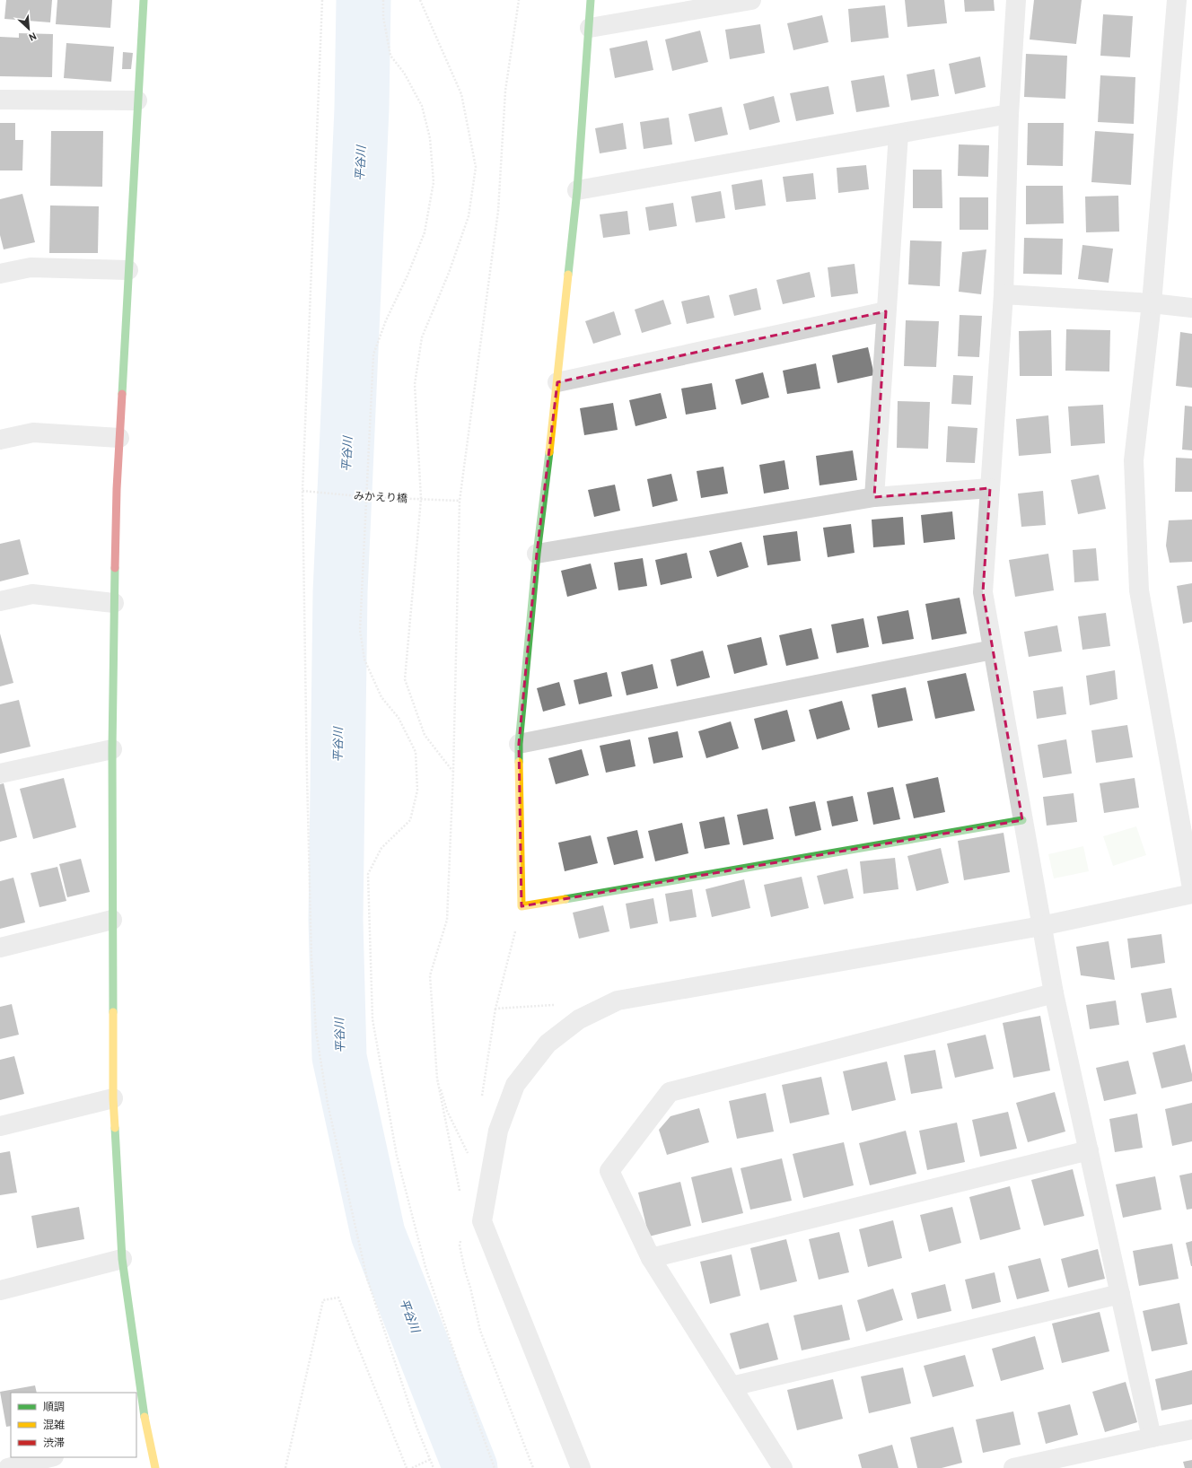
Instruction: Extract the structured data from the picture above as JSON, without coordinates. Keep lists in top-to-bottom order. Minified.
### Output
{"streets":{"path":["みかえり橋"]},"water":["平谷川"],"legend":["順調","混雑","渋滞"],"north":"bottom right"}
